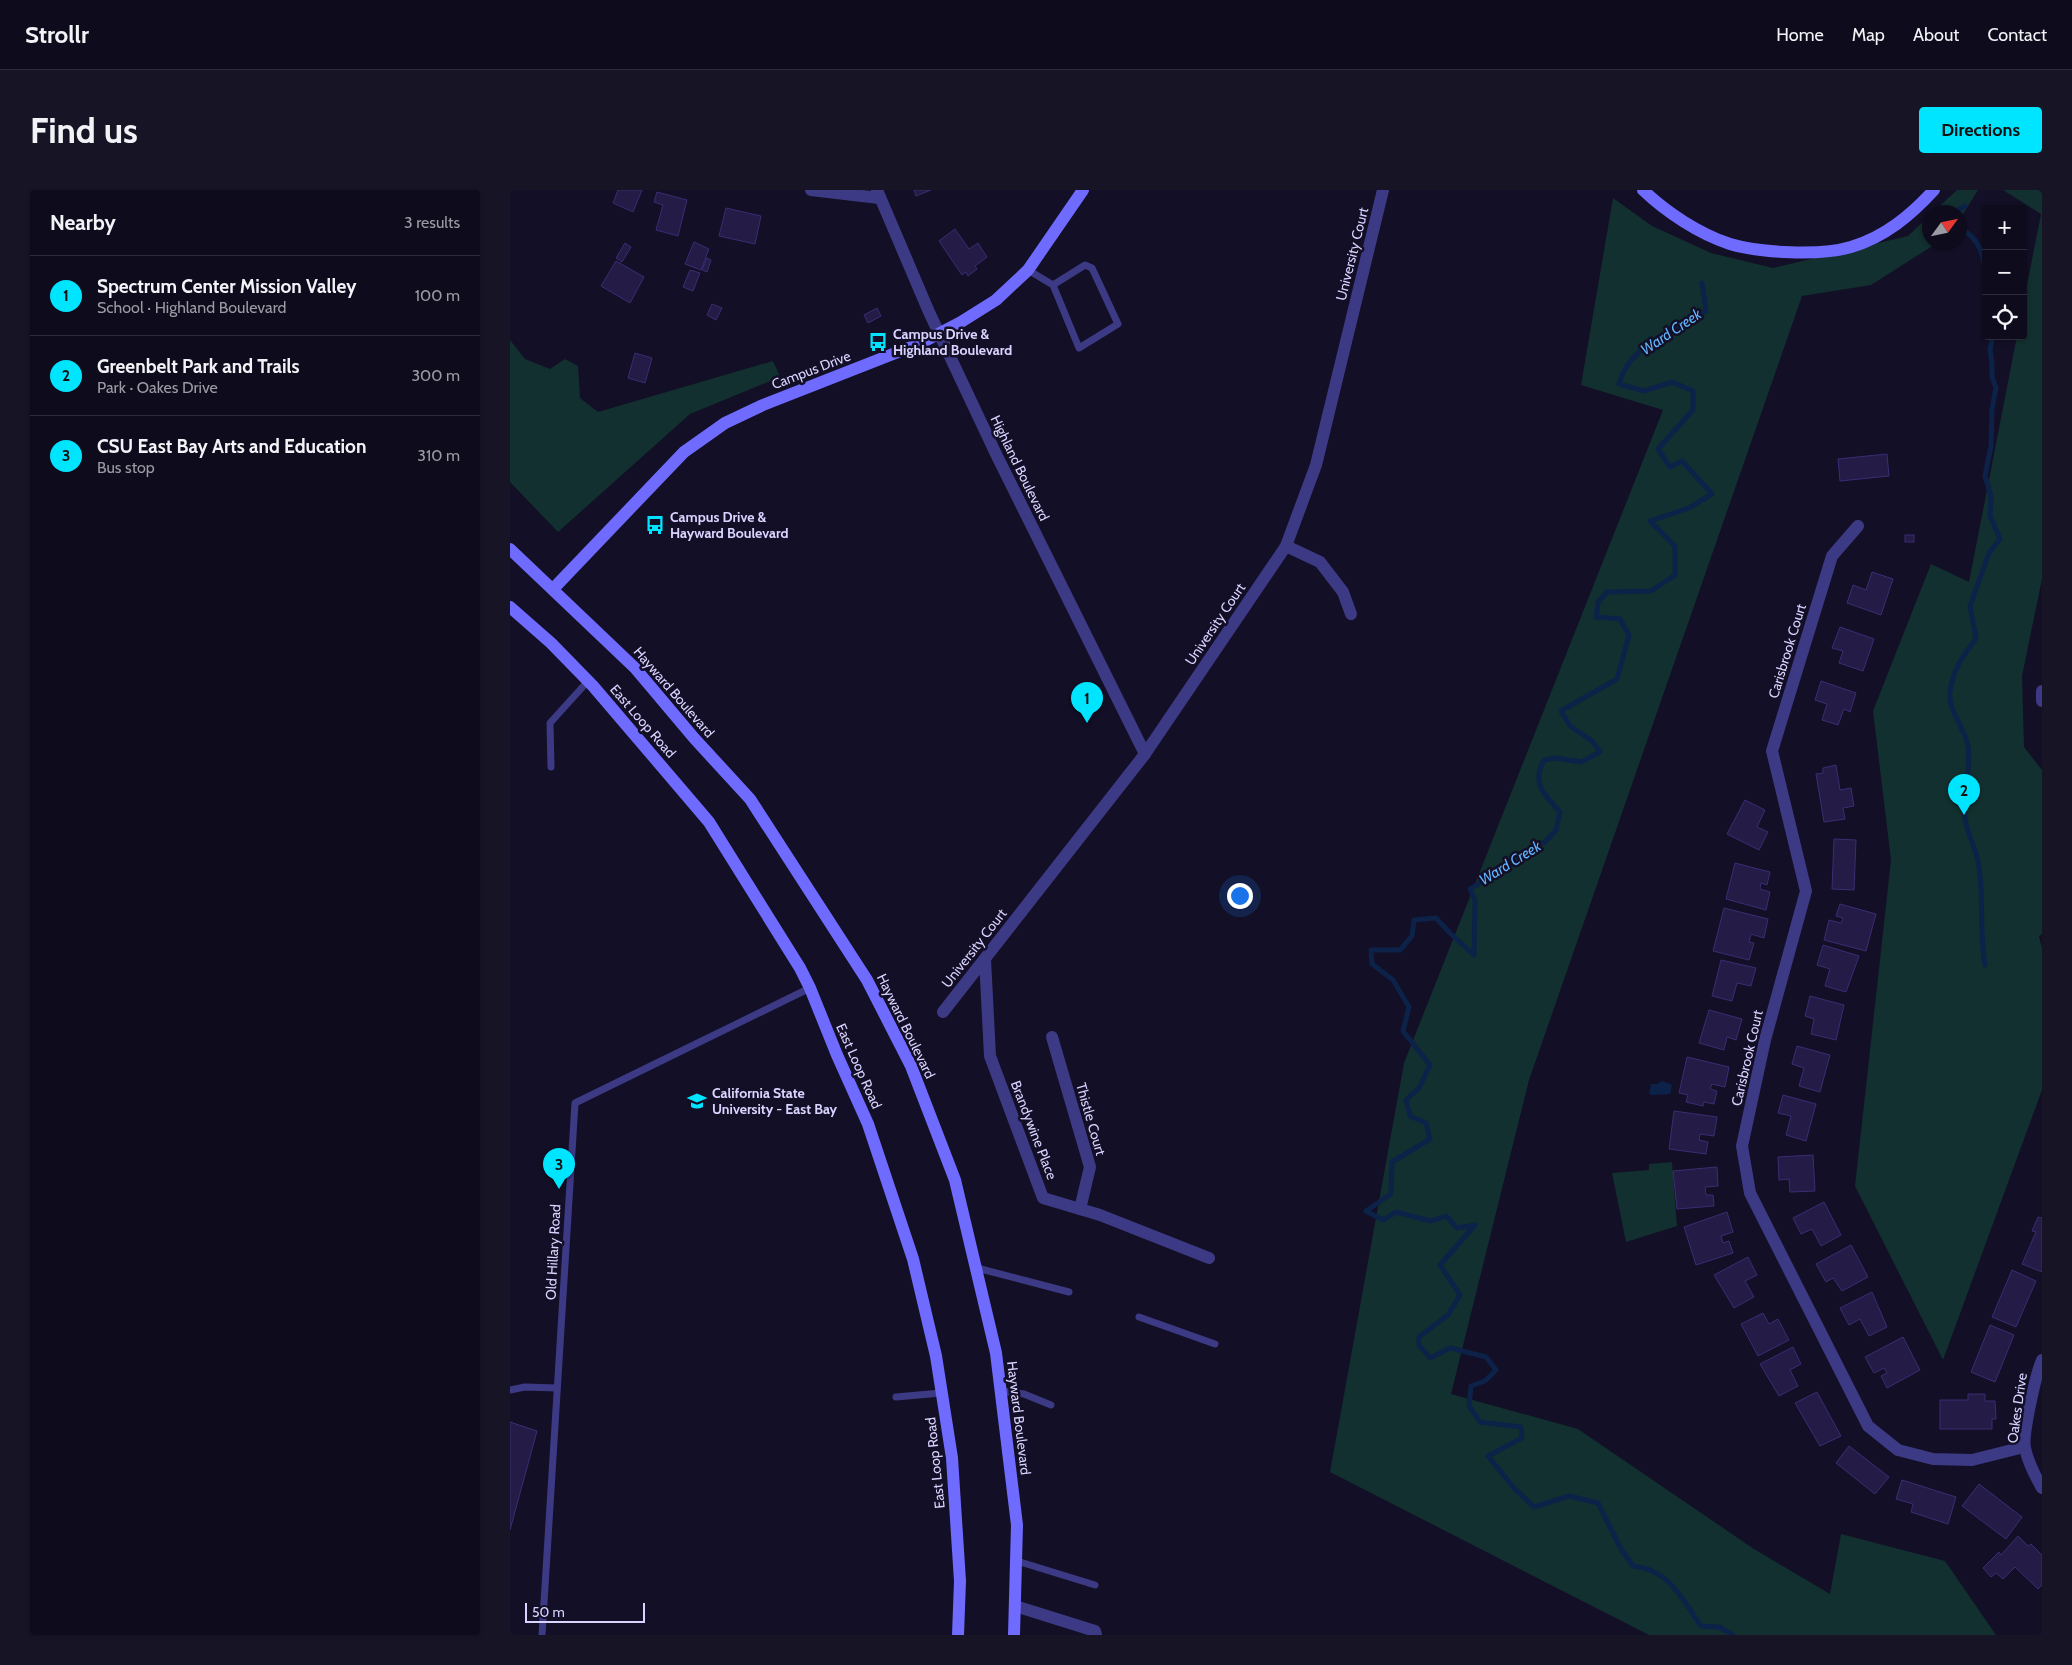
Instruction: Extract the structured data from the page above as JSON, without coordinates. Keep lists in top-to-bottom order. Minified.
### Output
{"streets":{"street":["University Court","Campus Drive","Highland Boulevard","Carisbrook Court","Hayward Boulevard","East Loop Road","Thistle Court","Brandywine Place","Oakes Drive"],"lane":["Old Hillary Road"]},"crossings":[["University Court","Highland Boulevard"],["University Court","Brandywine Place"],["Campus Drive","Highland Boulevard"],["Campus Drive","Hayward Boulevard"],["Carisbrook Court","Oakes Drive"],["East Loop Road","Old Hillary Road"],["Thistle Court","Brandywine Place"]],"water":["Ward Creek"],"places":{"bus stop":["Campus Drive & Highland Boulevard","Campus Drive & Hayward Boulevard"],"school or university":["California State University - East Bay"]},"scale_bar":"50 m","north":"top right","page":{"header":"Strollr","nav":["Home","Map","About","Contact"],"buttons":"Directions","title":"Find us","heading":["Nearby","3 results"],"map_buttons":["+","−"],"list":[{"mark":"1","name":"Spectrum Center Mission Valley","note":"School · Highland Boulevard","value":"100 m"},{"mark":"2","name":"Greenbelt Park and Trails","note":"Park · Oakes Drive","value":"300 m"},{"mark":"3","name":"CSU East Bay Arts and Education","note":"Bus stop","value":"310 m"}],"pins":["1","2","3"],"scale":"50 m"}}
